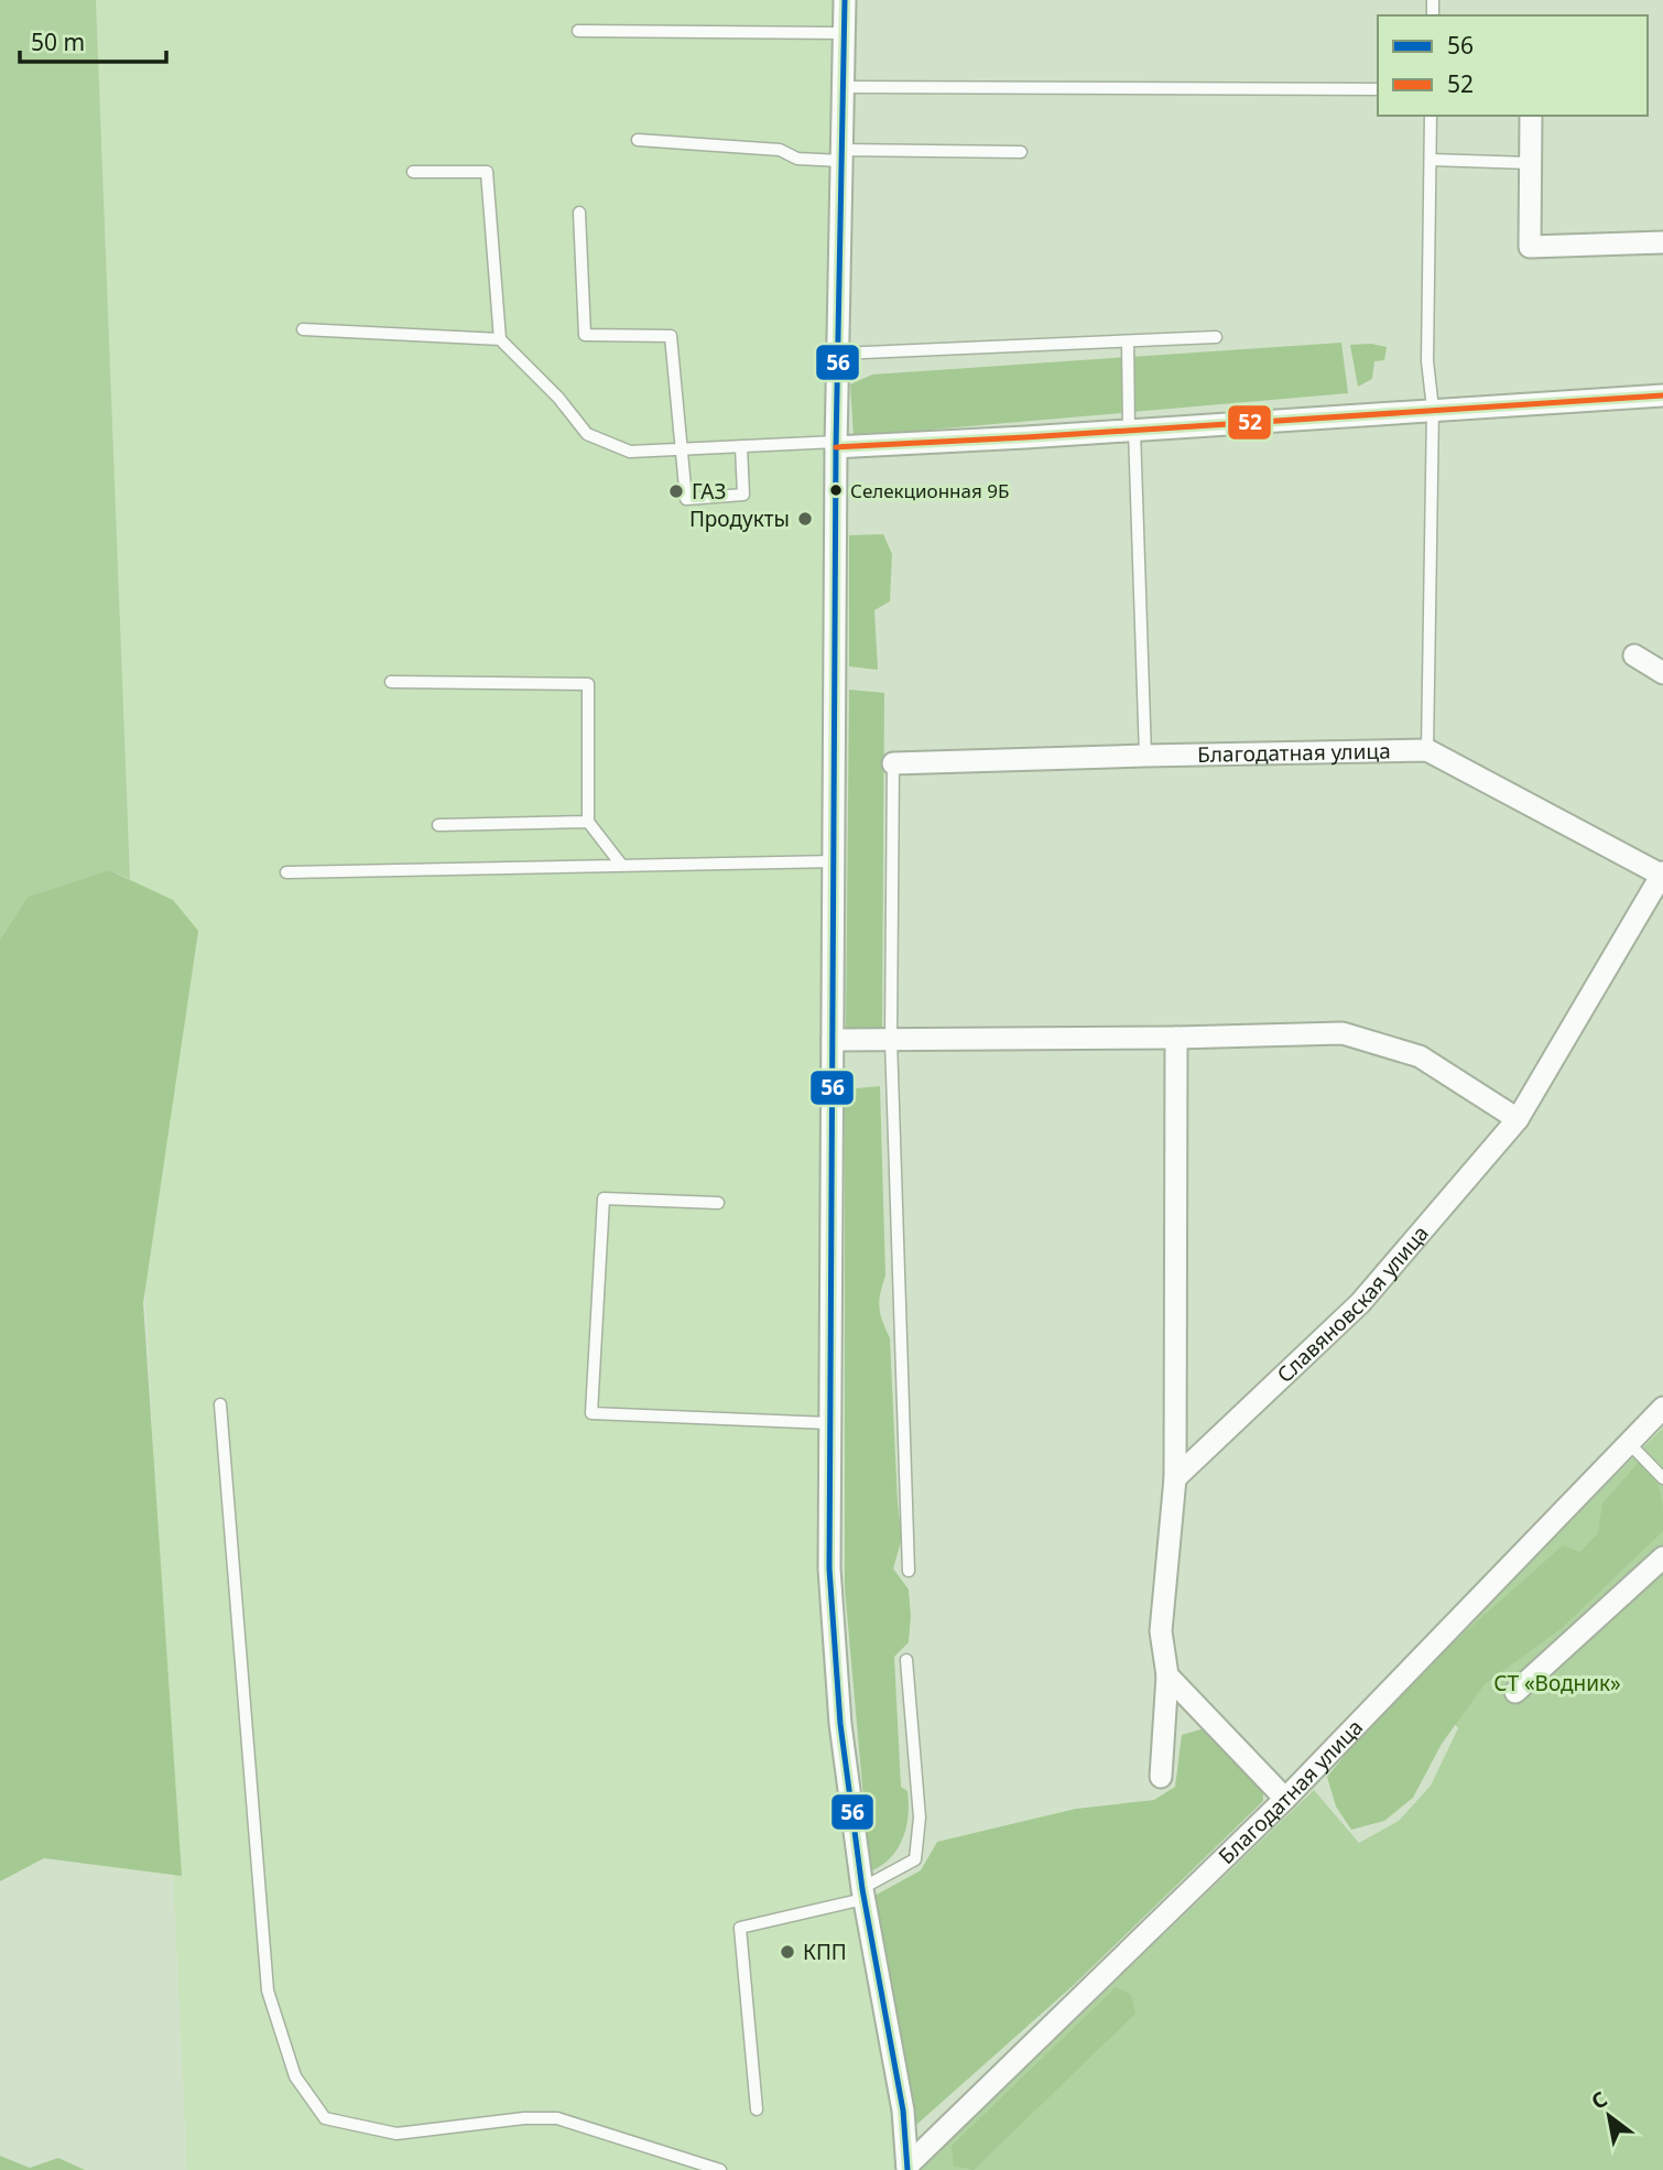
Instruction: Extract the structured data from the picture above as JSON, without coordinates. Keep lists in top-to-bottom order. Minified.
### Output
{"streets":{"street":["Благодатная улица","Славяновская улица"]},"crossings":[["Благодатная улица","Славяновская улица"]],"parks":["СТ «Водник»"],"places":["Селекционная 9Б","ГАЗ","Продукты","КПП"],"lines":["transit line 56","transit line 52"],"legend":["56","52"],"scale_bar":"50 m","north":"top left"}
